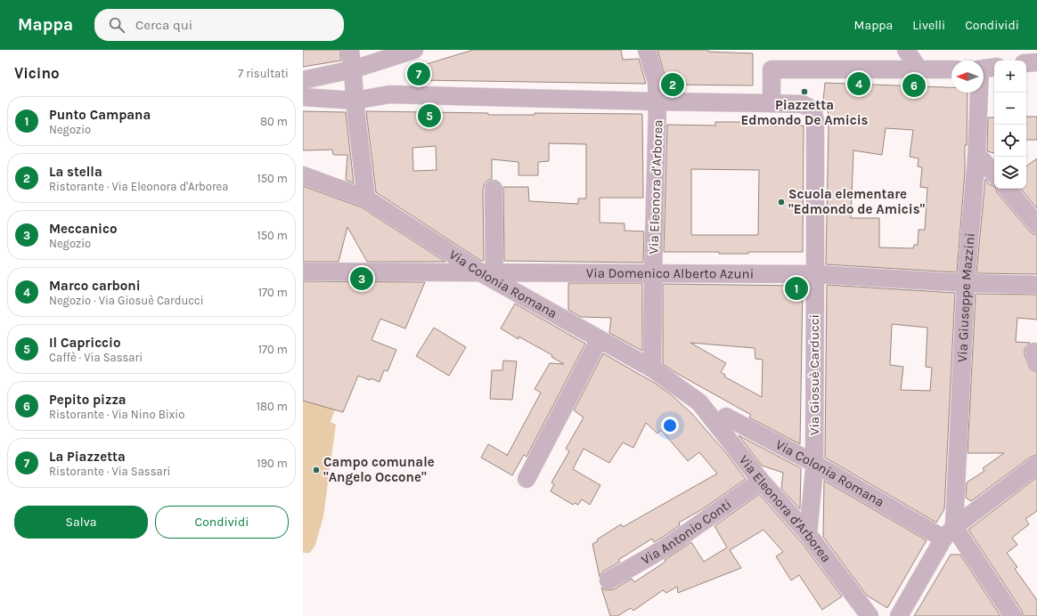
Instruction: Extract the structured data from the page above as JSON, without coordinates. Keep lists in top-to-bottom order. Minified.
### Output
{"streets":{"street":["Via Eleonora d'Arborea","Via Domenico Alberto Azuni","Via Colonia Romana","Via Giuseppe Mazzini","Via Giosuè Carducci","Via Antonio Conti"]},"crossings":[["Via Eleonora d'Arborea","Via Domenico Alberto Azuni"],["Via Eleonora d'Arborea","Via Colonia Romana"],["Via Eleonora d'Arborea","Via Giosuè Carducci"],["Via Eleonora d'Arborea","Via Antonio Conti"],["Via Domenico Alberto Azuni","Via Colonia Romana"],["Via Domenico Alberto Azuni","Via Giuseppe Mazzini"],["Via Domenico Alberto Azuni","Via Giosuè Carducci"],["Via Colonia Romana","Via Giuseppe Mazzini"],["Via Colonia Romana","Via Giosuè Carducci"]],"places":["Piazzetta Edmondo De Amicis","Scuola elementare \"Edmondo de Amicis\"","Campo comunale \"Angelo Occone\""],"north":"left","page":{"header":"Mappa","search":"Cerca qui","nav":["Mappa","Livelli","Condividi"],"heading":["Vicino","7 risultati"],"map_buttons":["+","−"],"pins":["7","4","2","6","5","3","1"],"list":[{"mark":"1","name":"Punto Campana","note":"Negozio","value":"80 m"},{"mark":"2","name":"La stella","note":"Ristorante · Via Eleonora d'Arborea","value":"150 m"},{"mark":"3","name":"Meccanico","note":"Negozio","value":"150 m"},{"mark":"4","name":"Marco carboni","note":"Negozio · Via Giosuè Carducci","value":"170 m"},{"mark":"5","name":"Il Capriccio","note":"Caffè · Via Sassari","value":"170 m"},{"mark":"6","name":"Pepito pizza","note":"Ristorante · Via Nino Bixio","value":"180 m"},{"mark":"7","name":"La Piazzetta","note":"Ristorante · Via Sassari","value":"190 m"}],"buttons":["Salva","Condividi"]}}
